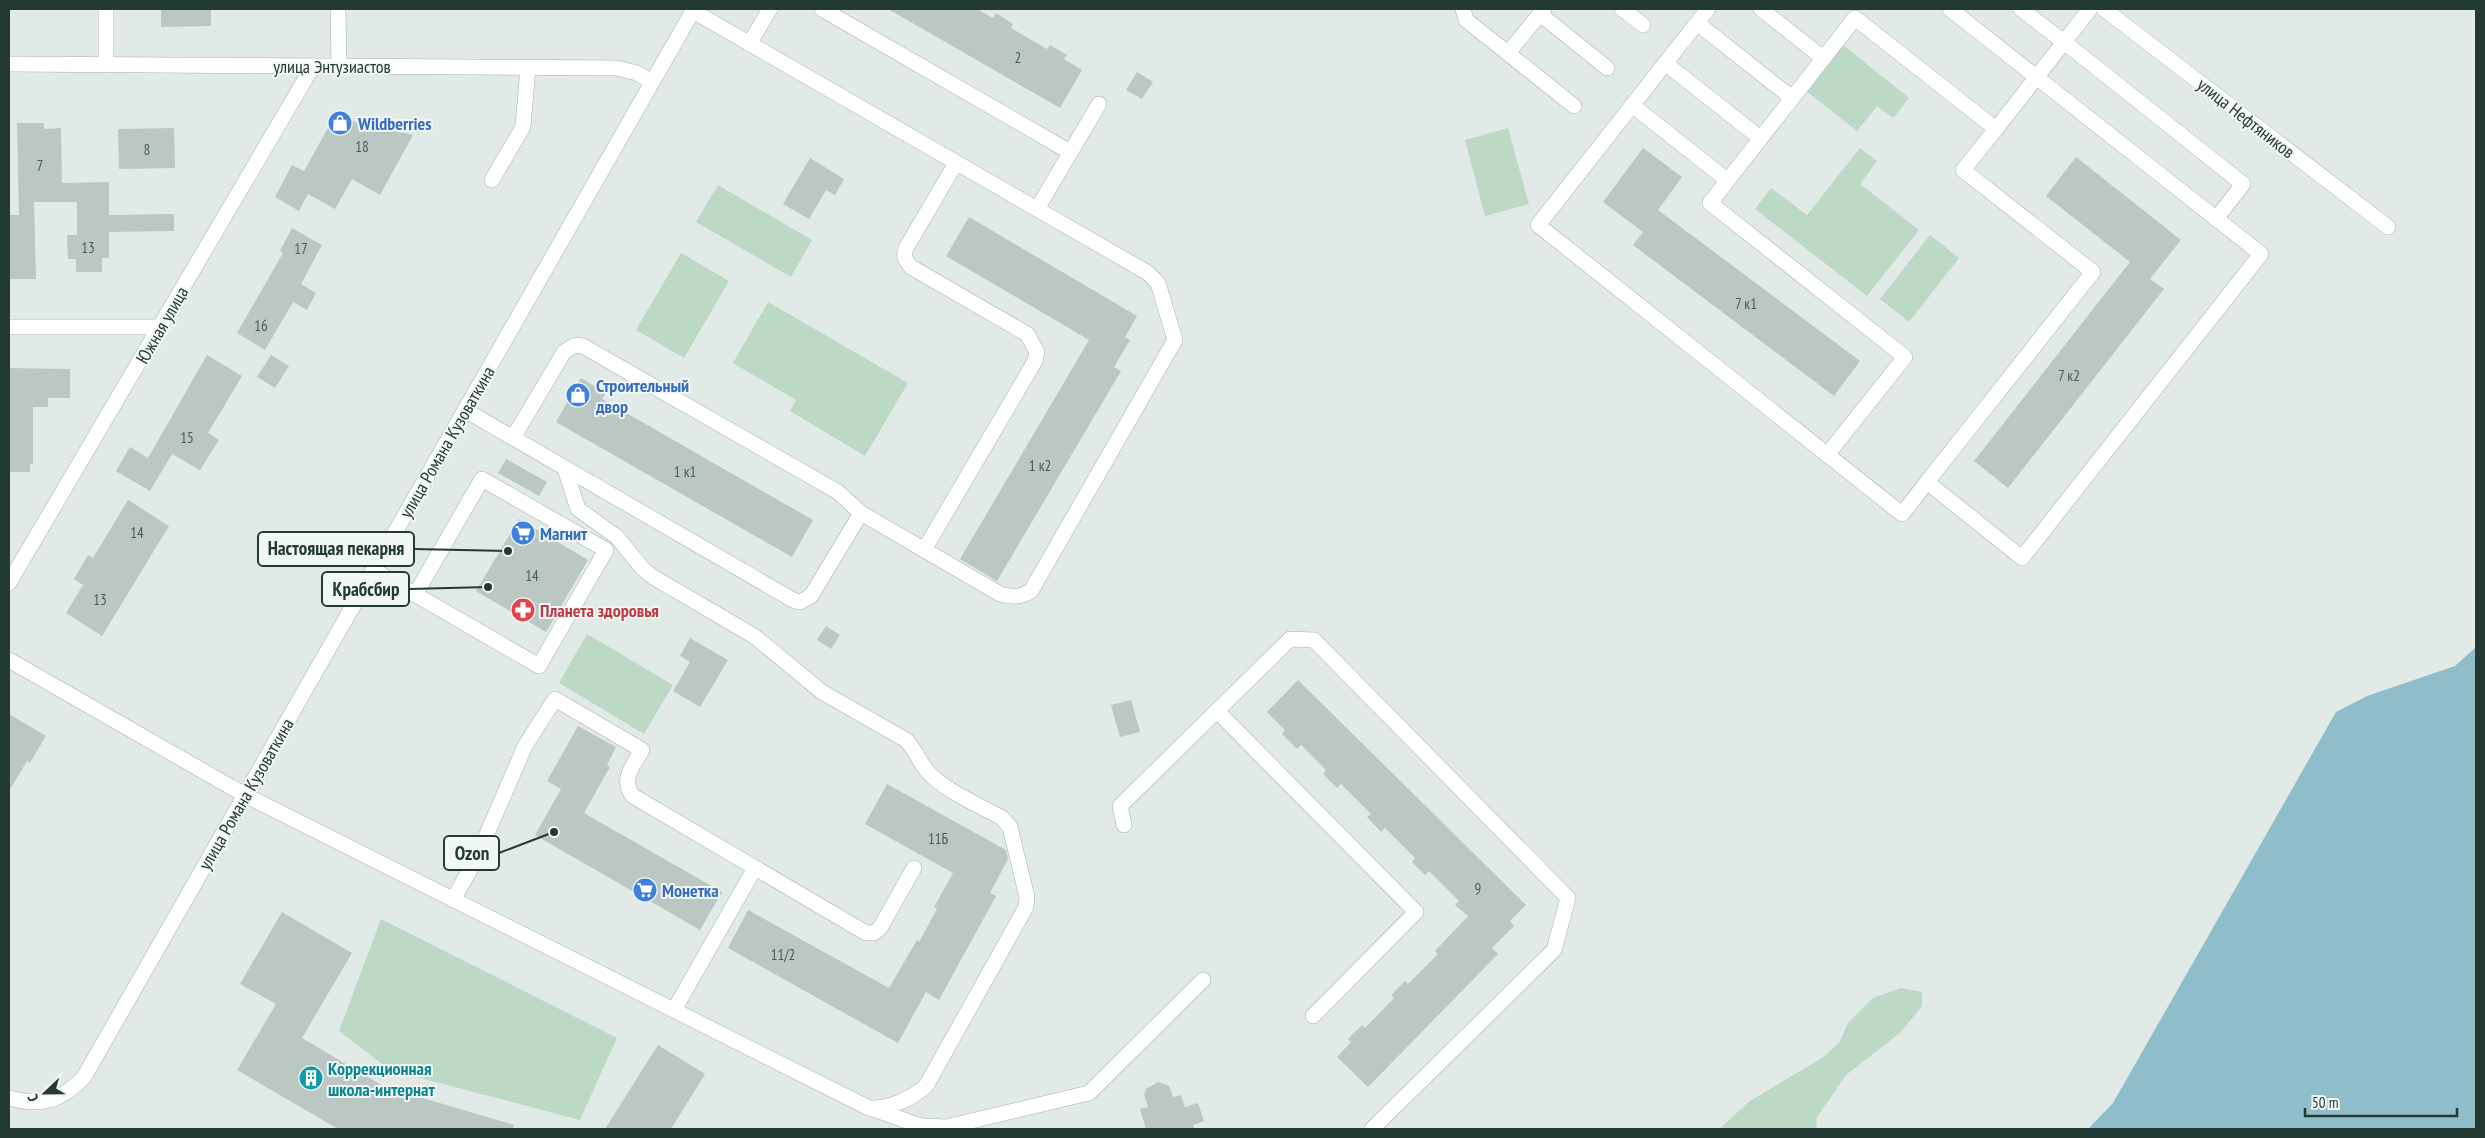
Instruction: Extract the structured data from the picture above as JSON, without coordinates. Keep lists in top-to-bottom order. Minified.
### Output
{"streets":{"street":["улица Энтузиастов","улица Нефтяников","Южная улица","улица Романа Кузоваткина"]},"crossings":[["улица Энтузиастов","Южная улица"],["улица Энтузиастов","улица Романа Кузоваткина"]],"places":{"shop":["Wildberries","Строительный двор"],"supermarket":["Магнит","Монетка"],"other":["Настоящая пекарня","Крабсбир","Ozon"],"pharmacy":["Планета здоровья"],"building":["Коррекционная школа-интернат"]},"house_numbers":["2","18","8","7","13","17","7 к1","16","7 к2","15","1 к2","1 к1","14","14","13","11Б","9","11/2"],"scale_bar":"50 m","north":"left"}
